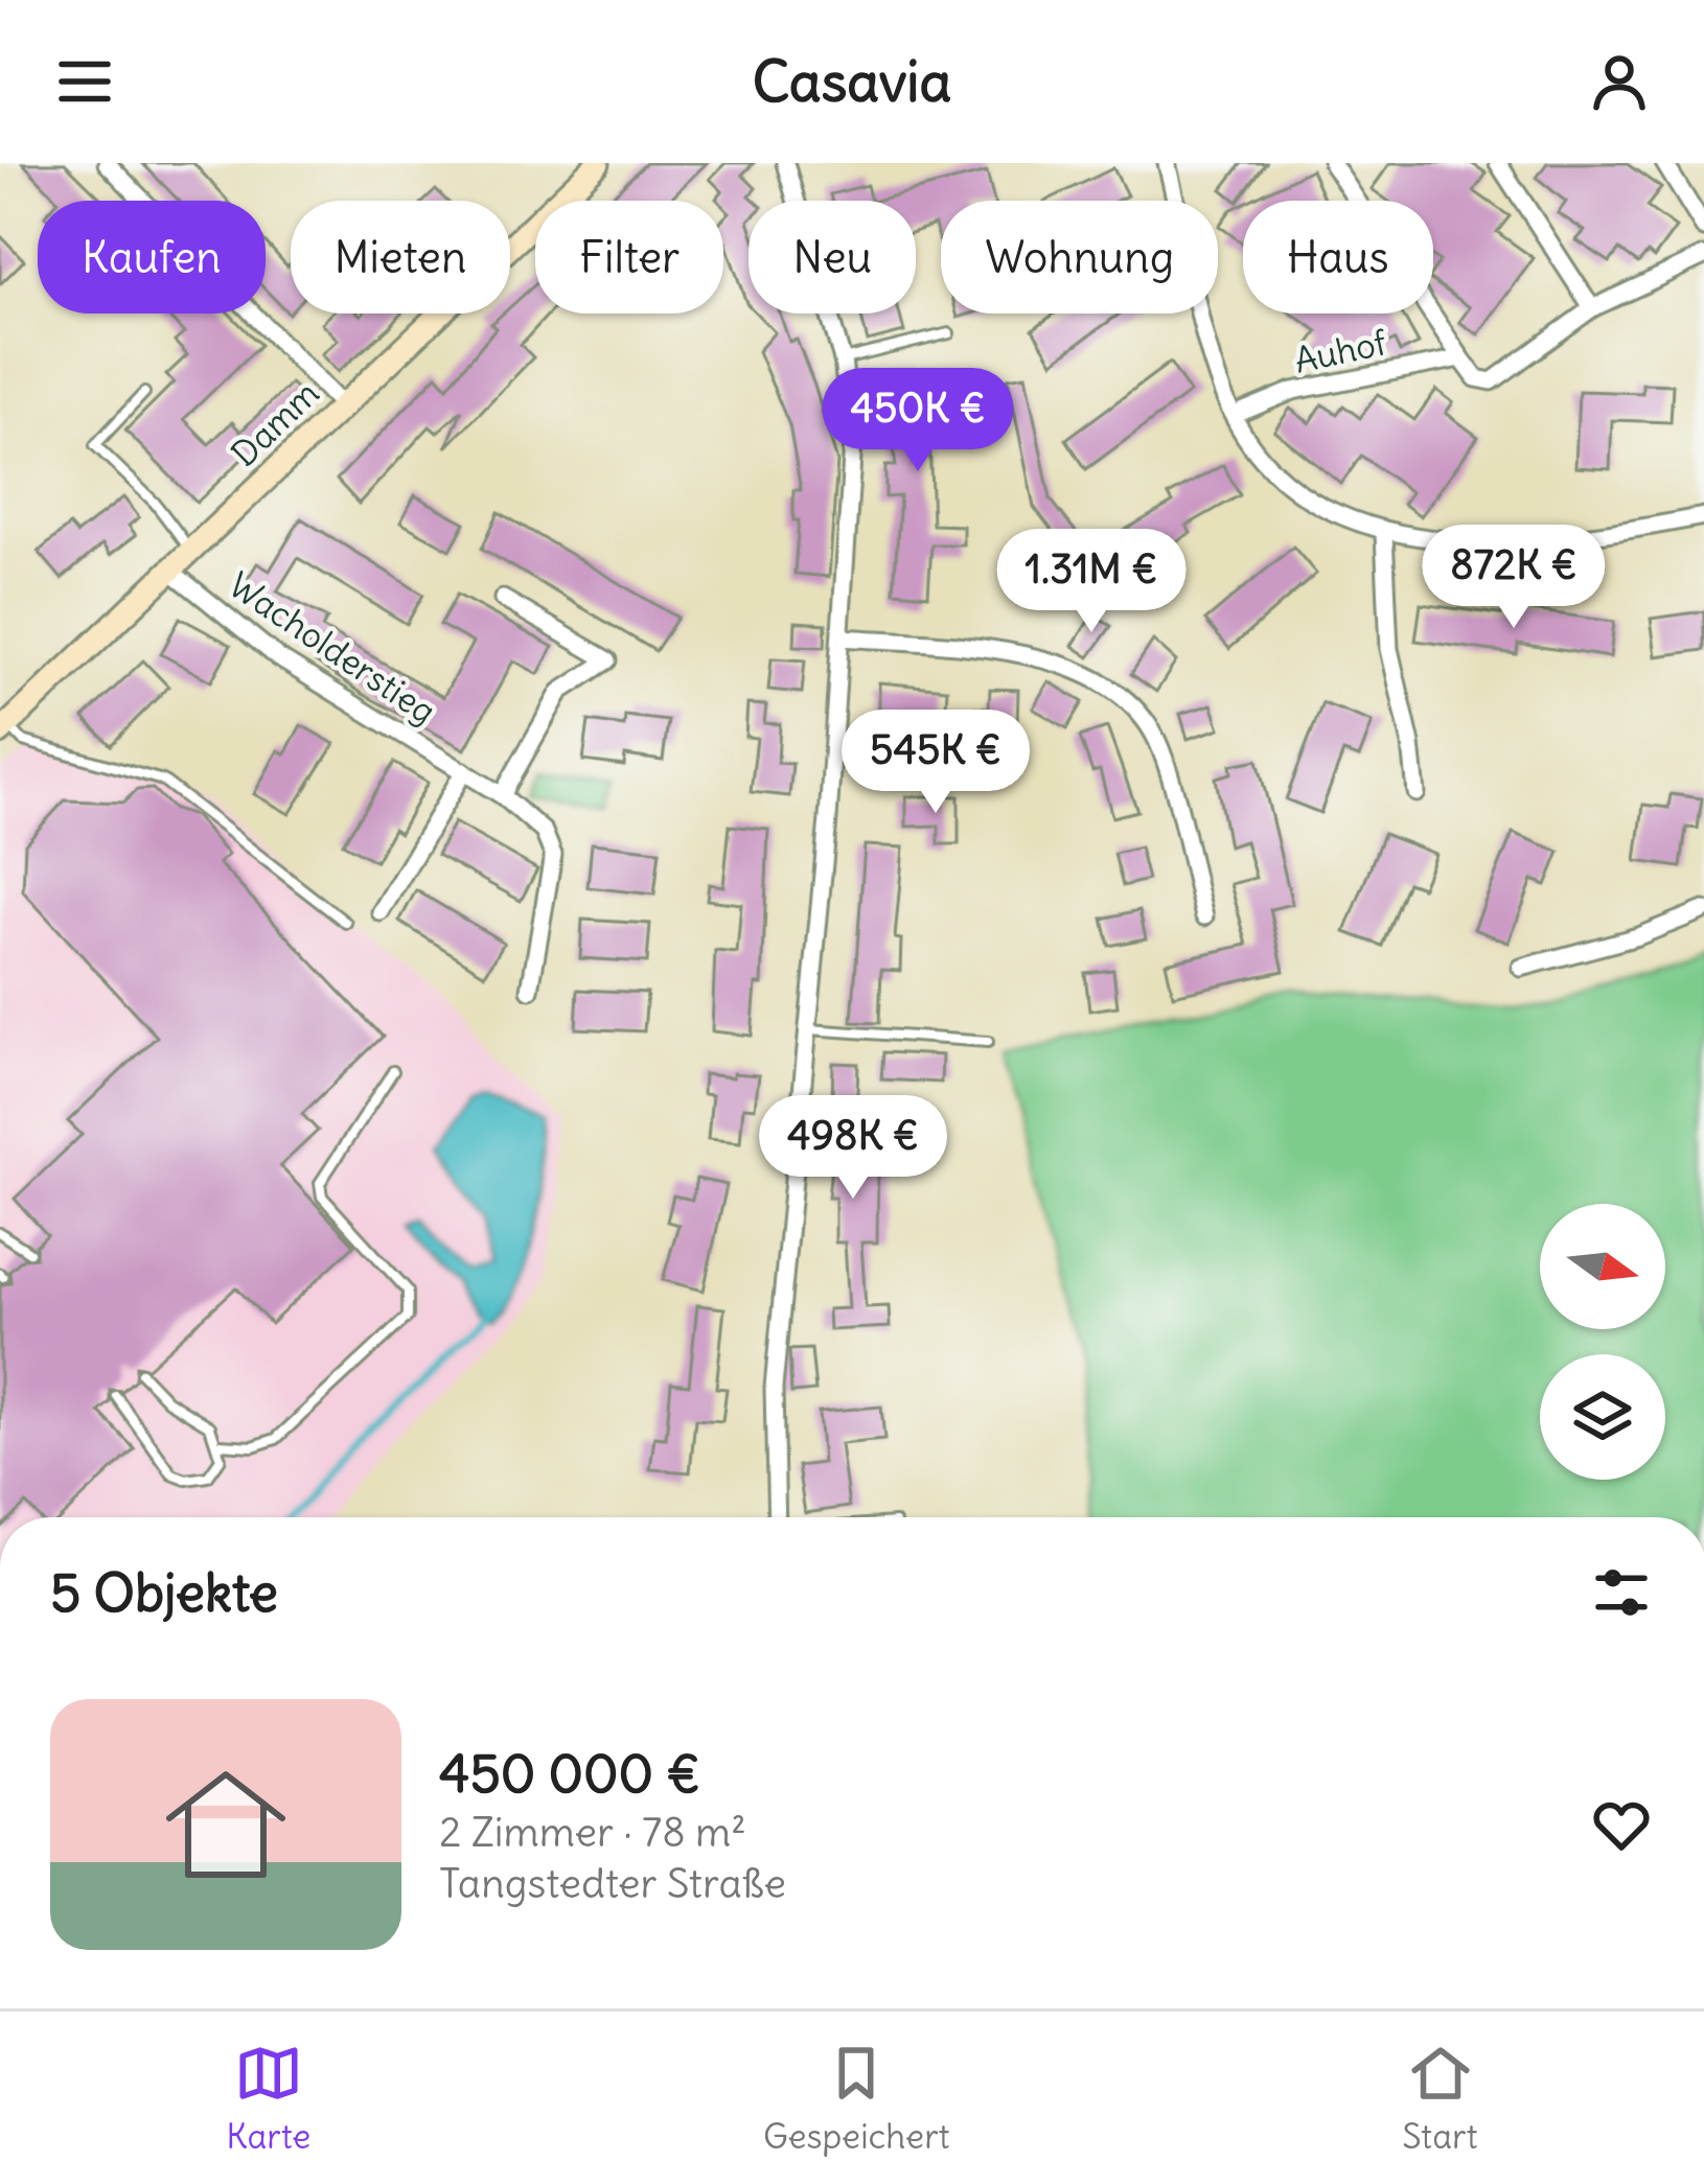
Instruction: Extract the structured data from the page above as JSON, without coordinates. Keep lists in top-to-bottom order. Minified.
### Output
{"streets":{"main road":["Damm"],"street":["Auhof","Wacholderstieg"]},"crossings":[["Damm","Wacholderstieg"]],"north":"right","page":{"header":"Casavia","chip":["Kaufen","Mieten","Filter","Neu","Wohnung","Haus"],"price":["450K €","872K €","1.31M €","545K €","498K €"],"heading":"5 Objekte","list":[{"name":"450 000 €","note":"2 Zimmer · 78 m² · Tangstedter Straße"}],"tabs":["Karte","Gespeichert","Start"]}}
